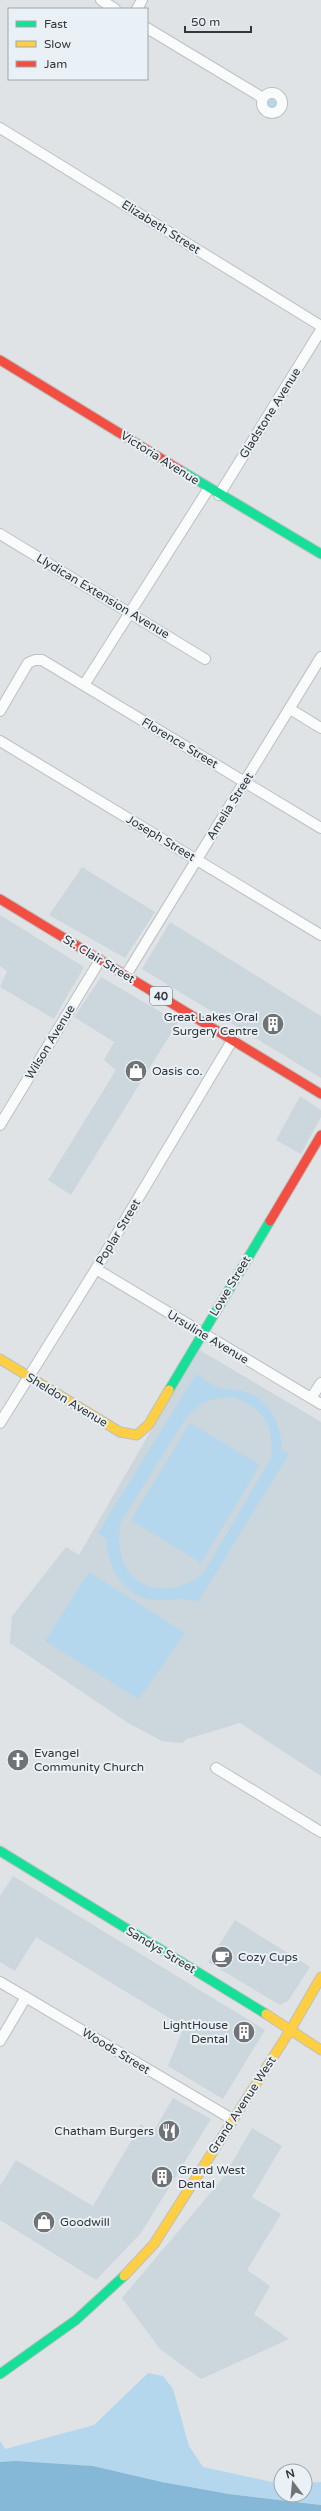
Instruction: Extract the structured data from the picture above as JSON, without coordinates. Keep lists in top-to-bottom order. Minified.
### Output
{"streets":{"street":["Elizabeth Street","Gladstone Avenue","Victoria Avenue","Llydican Extension Avenue","Florence Street","Amelia Street","Joseph Street","St. Clair Street","40","Wilson Avenue","Poplar Street","Lowe Street","Ursuline Avenue","Sheldon Avenue","Sandys Street","Woods Street","Grand Avenue West"]},"crossings":[["Gladstone Avenue","Victoria Avenue"],["Florence Street","Amelia Street"],["Amelia Street","Joseph Street"],["Amelia Street","St. Clair Street"],["St. Clair Street","Wilson Avenue"],["St. Clair Street","Poplar Street"],["Poplar Street","Ursuline Avenue"],["Poplar Street","Sheldon Avenue"],["Lowe Street","Ursuline Avenue"],["Lowe Street","Sheldon Avenue"],["Sandys Street","Grand Avenue West"],["Woods Street","Grand Avenue West"]],"places":{"building":["Great Lakes Oral Surgery Centre","LightHouse Dental","Grand West Dental"],"shop":["Oasis co.","Goodwill"],"church":["Evangel Community Church"],"cafe":["Cozy Cups"],"restaurant":["Chatham Burgers"]},"legend":["Fast","Slow","Jam"],"scale_bar":"50 m","north":"top"}
